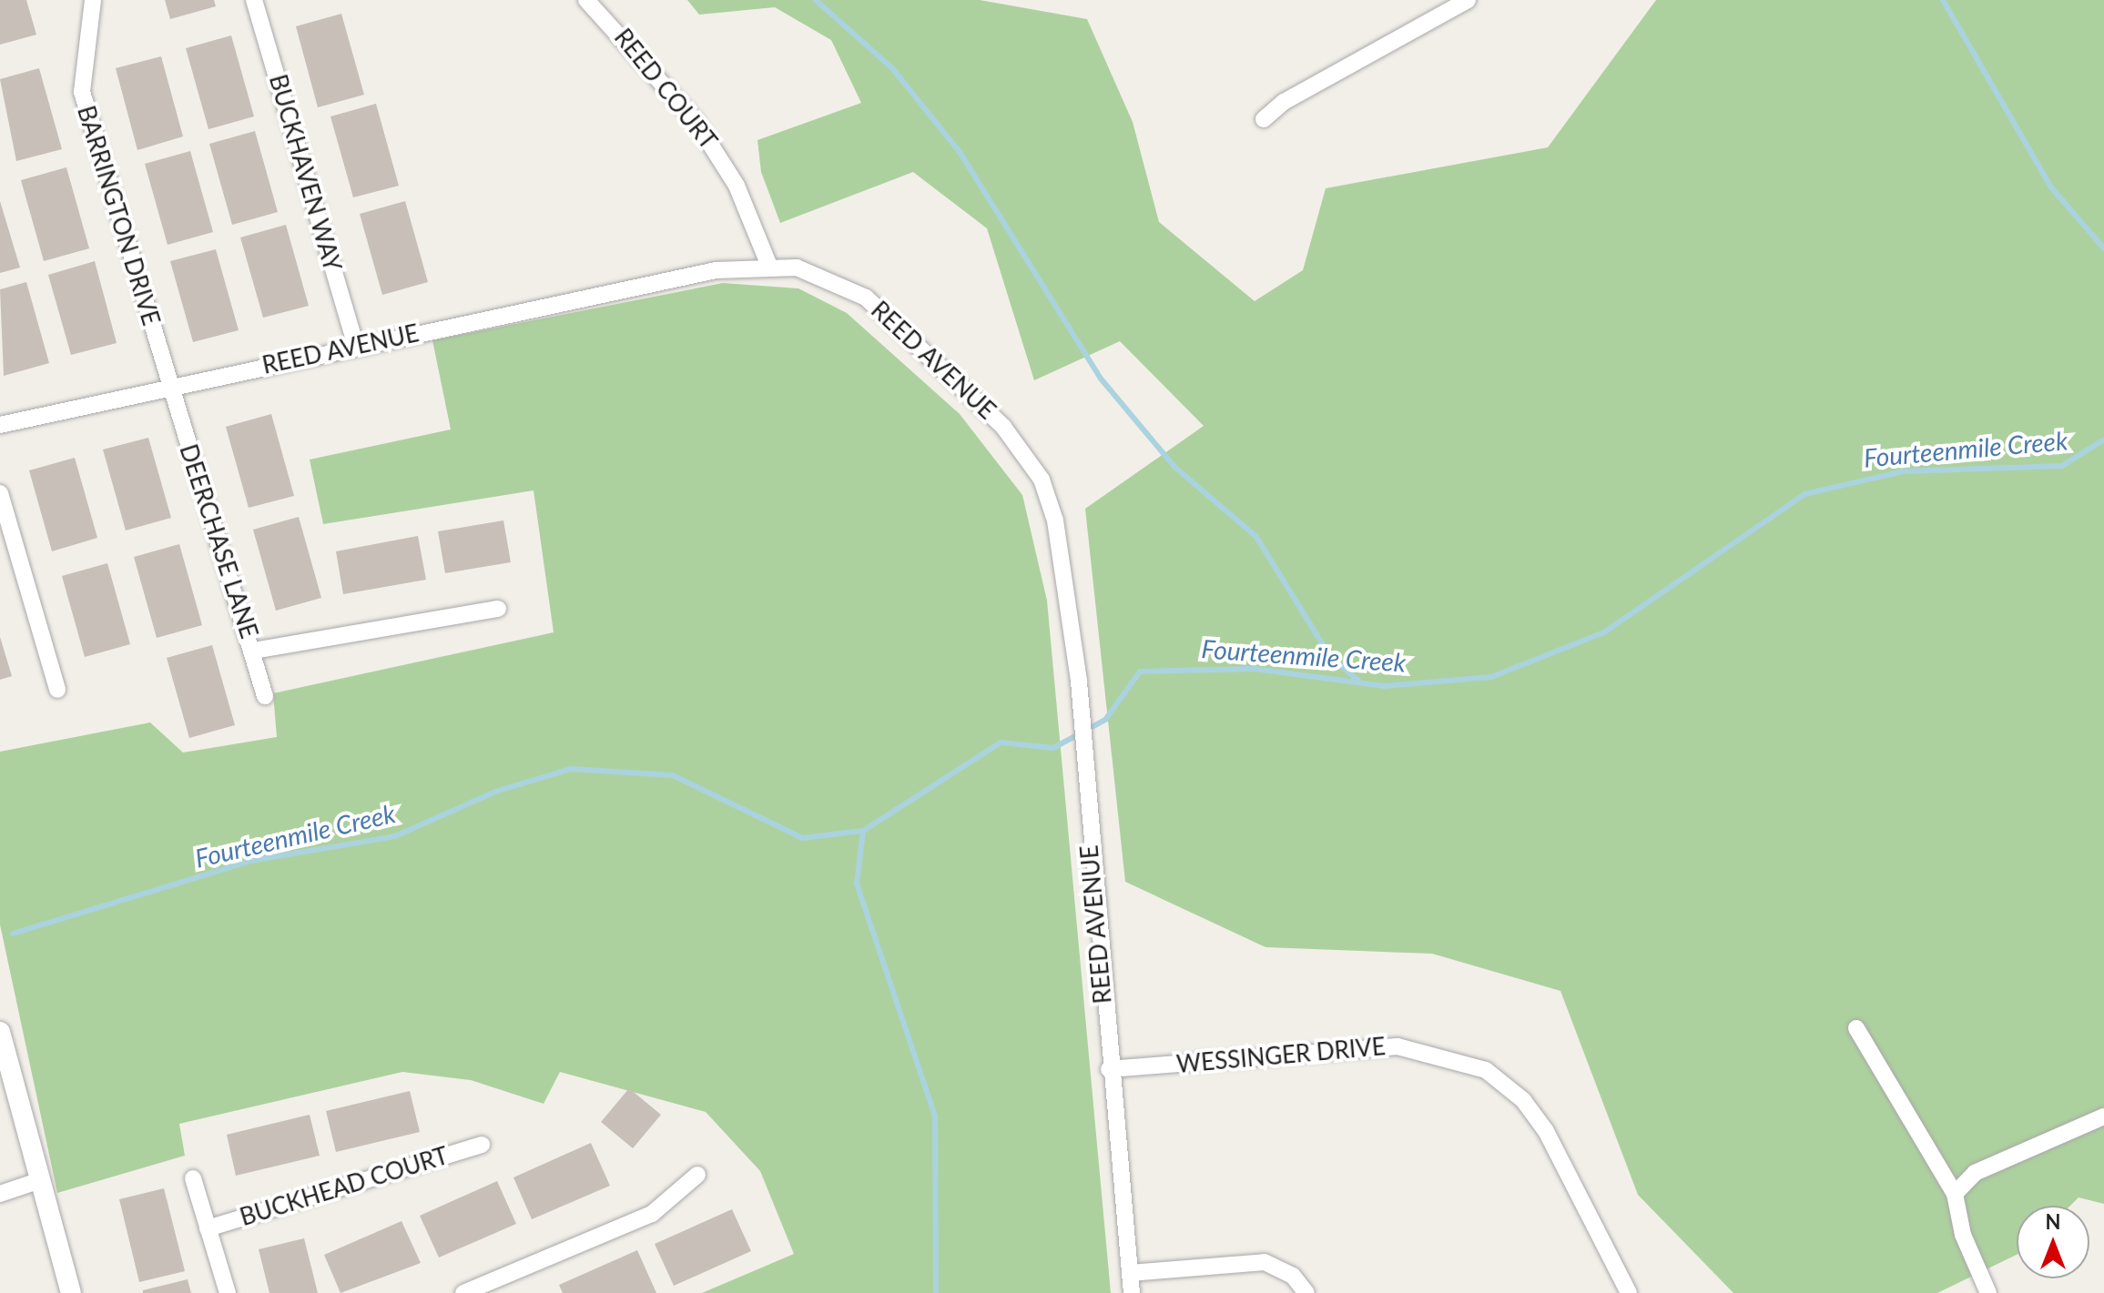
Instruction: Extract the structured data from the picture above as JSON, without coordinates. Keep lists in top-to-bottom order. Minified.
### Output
{"streets":{"street":["REED COURT","BUCKHAVEN WAY","BARRINGTON DRIVE","REED AVENUE","DEERCHASE LANE","WESSINGER DRIVE","BUCKHEAD COURT"]},"crossings":[["REED COURT","REED AVENUE"],["BUCKHAVEN WAY","REED AVENUE"],["BARRINGTON DRIVE","REED AVENUE"],["BARRINGTON DRIVE","DEERCHASE LANE"],["REED AVENUE","DEERCHASE LANE"],["REED AVENUE","WESSINGER DRIVE"]],"water":["Fourteenmile Creek"],"north":"top"}
